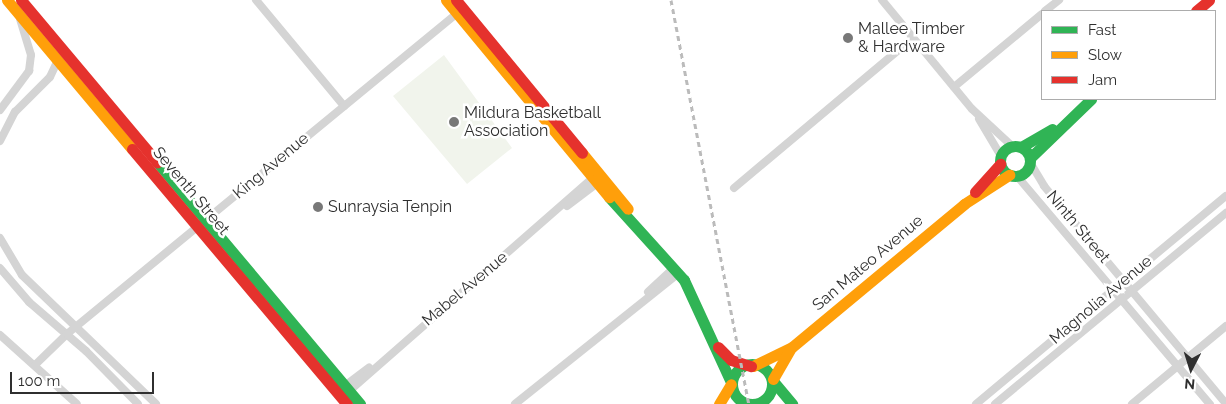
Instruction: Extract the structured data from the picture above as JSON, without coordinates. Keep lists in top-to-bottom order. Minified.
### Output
{"streets":{"street":["King Avenue","Seventh Street","Ninth Street","San Mateo Avenue","Mabel Avenue","Magnolia Avenue"]},"crossings":[["King Avenue","Seventh Street"],["Seventh Street","Mabel Avenue"],["Ninth Street","San Mateo Avenue"],["Ninth Street","Magnolia Avenue"]],"places":["Mallee Timber & Hardware","Mildura Basketball Association","Sunraysia Tenpin"],"legend":["Fast","Slow","Jam"],"scale_bar":"100 m","north":"bottom"}
